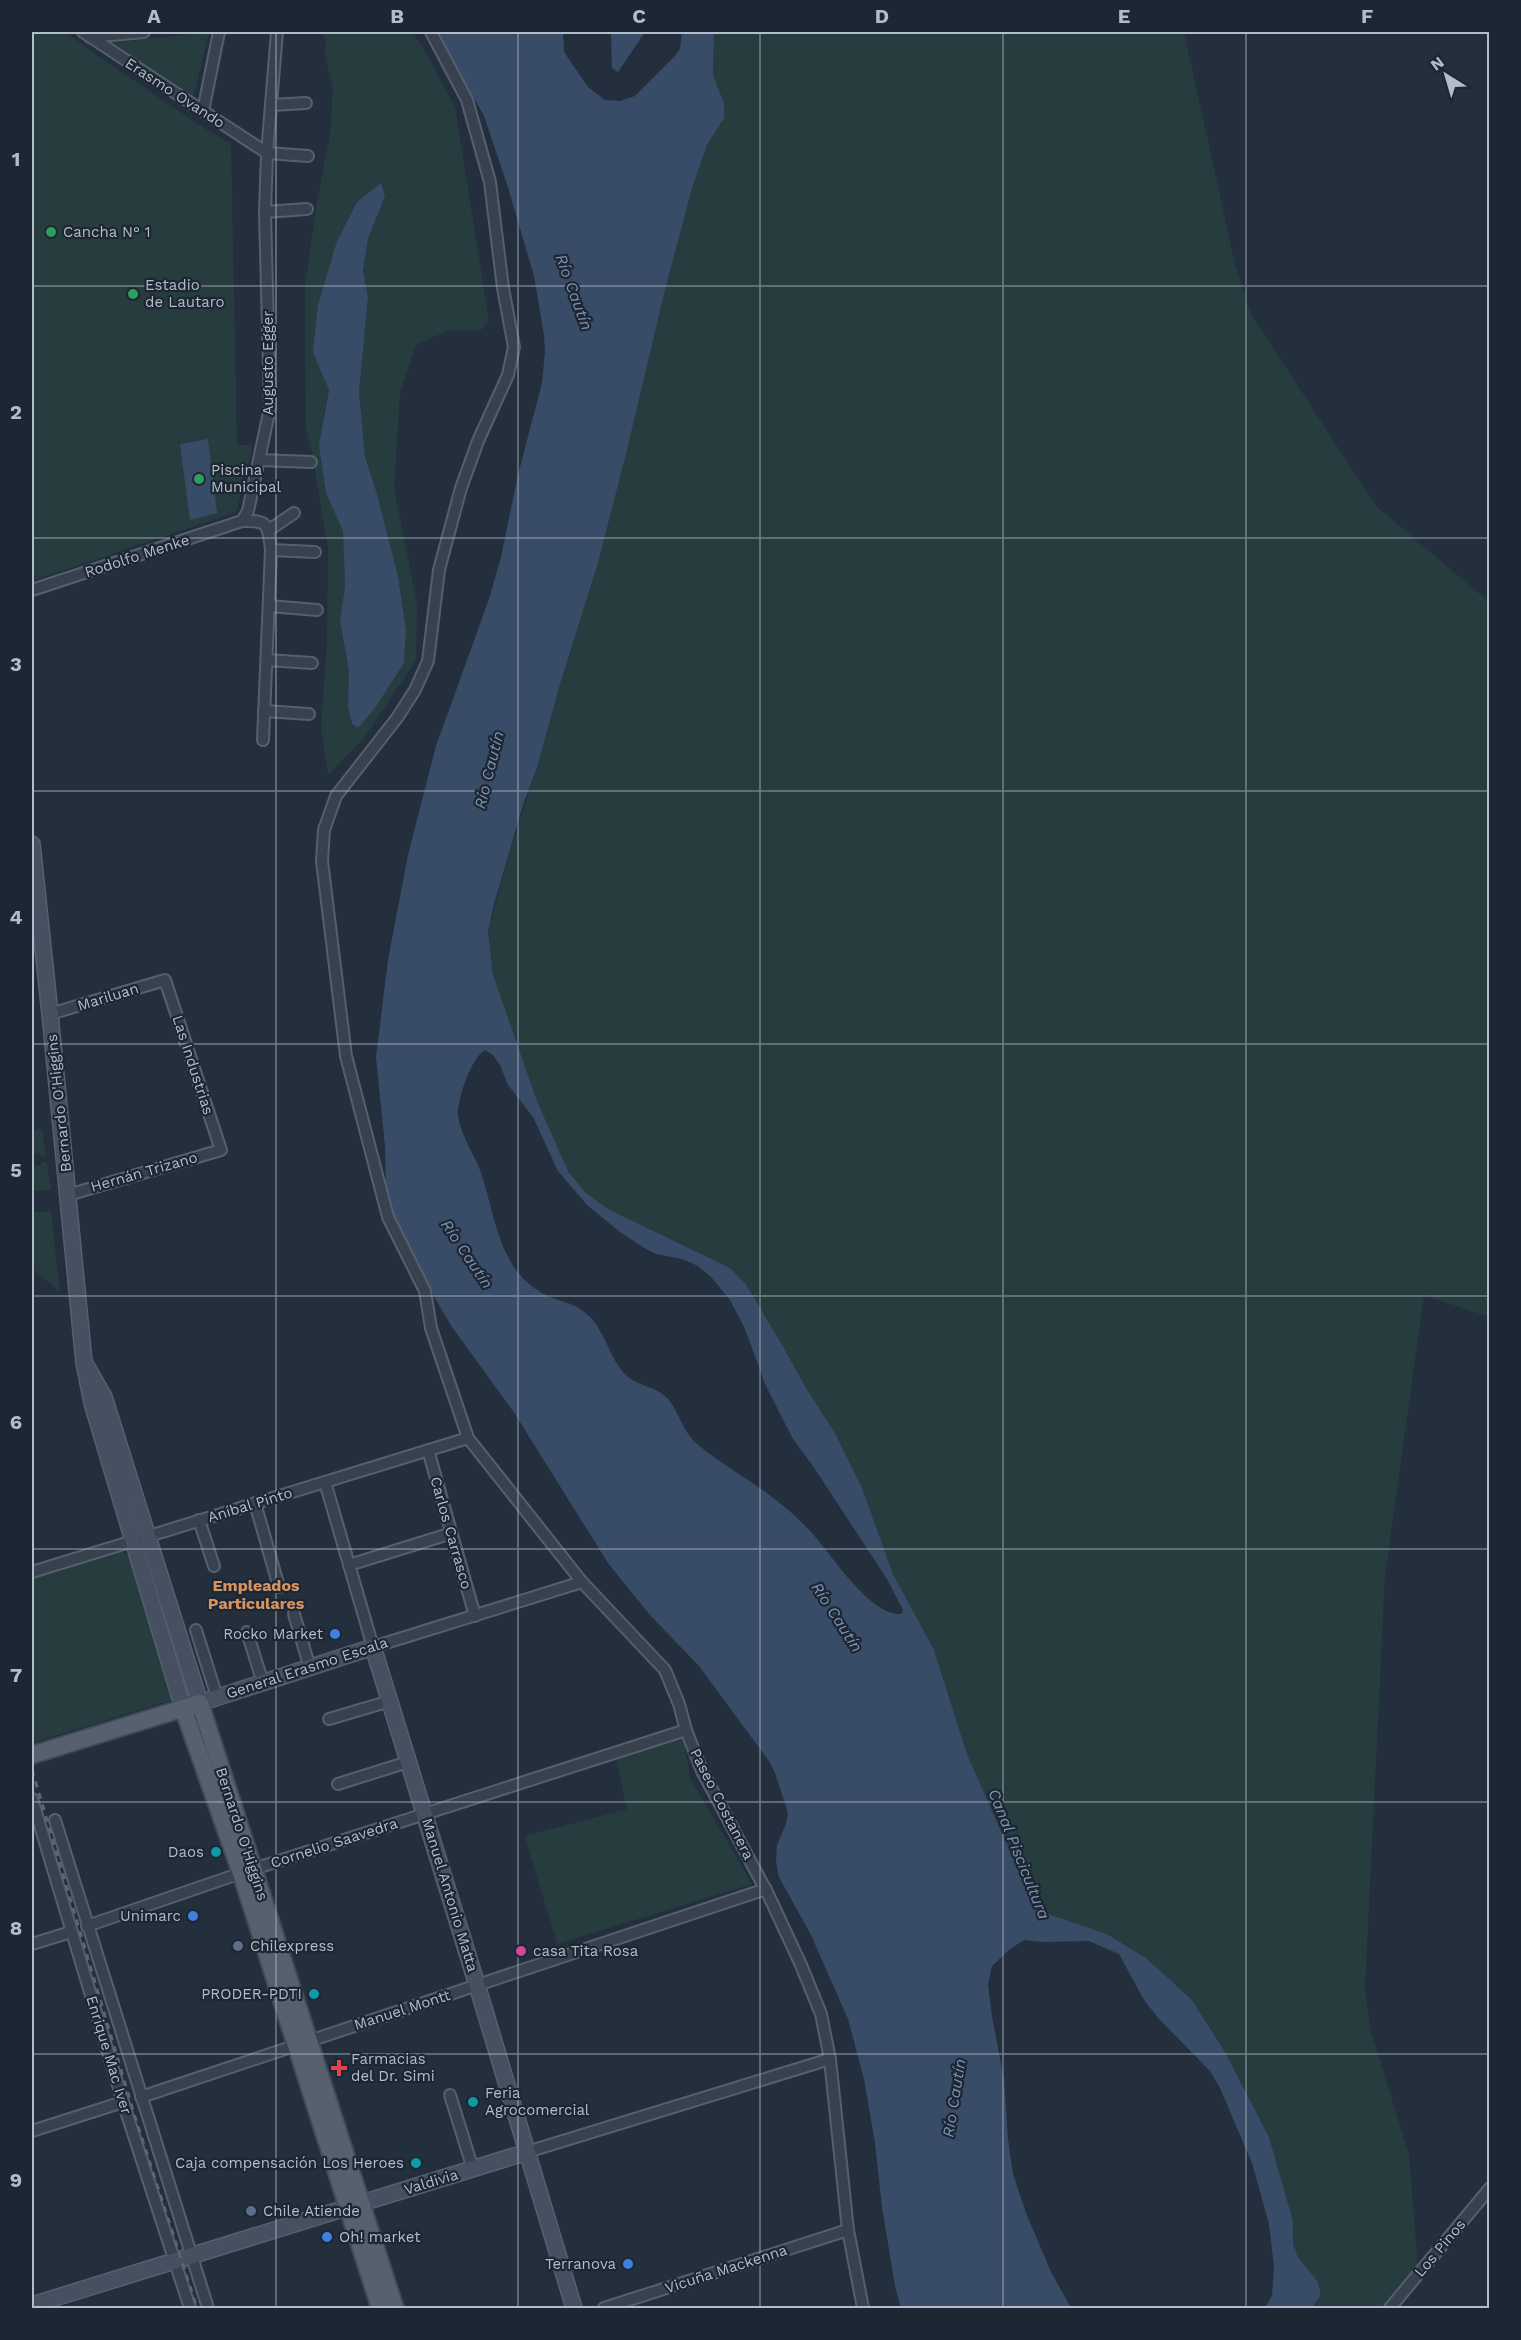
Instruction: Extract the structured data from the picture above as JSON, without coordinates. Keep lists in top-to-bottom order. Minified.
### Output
{"streets":{"main road":["Bernardo O'Higgins","General Erasmo Escala"],"street":["Erasmo Ovando","Augusto Egger","Rodolfo Menke","Mariluan","Las Industrias","Hernán Trizano","Aníbal Pinto","Carlos Carrasco","Paseo Costanera","Cornelio Saavedra","Manuel Antonio Matta","Manuel Montt","Enrique Mac Iver","Valdivia","Los Pinos","Vicuña Mackenna"]},"crossings":[["Erasmo Ovando","Augusto Egger"],["Augusto Egger","Rodolfo Menke"],["Mariluan","Las Industrias"],["Mariluan","Bernardo O'Higgins"],["Las Industrias","Hernán Trizano"],["Bernardo O'Higgins","Hernán Trizano"],["Bernardo O'Higgins","Aníbal Pinto"],["Bernardo O'Higgins","General Erasmo Escala"],["Bernardo O'Higgins","Cornelio Saavedra"],["Bernardo O'Higgins","Manuel Montt"],["Bernardo O'Higgins","Valdivia"],["Aníbal Pinto","Carlos Carrasco"],["Aníbal Pinto","Paseo Costanera"],["Aníbal Pinto","Manuel Antonio Matta"],["Carlos Carrasco","General Erasmo Escala"],["General Erasmo Escala","Paseo Costanera"],["General Erasmo Escala","Manuel Antonio Matta"],["Paseo Costanera","Cornelio Saavedra"],["Paseo Costanera","Manuel Montt"],["Paseo Costanera","Valdivia"],["Paseo Costanera","Vicuña Mackenna"],["Cornelio Saavedra","Manuel Antonio Matta"],["Cornelio Saavedra","Enrique Mac Iver"],["Manuel Antonio Matta","Manuel Montt"],["Manuel Antonio Matta","Valdivia"],["Manuel Montt","Enrique Mac Iver"],["Enrique Mac Iver","Valdivia"]],"districts":["Empleados Particulares"],"water":["Río Cautín","Canal Piscicultura"],"places":{"other":["Cancha N° 1","Estadio de Lautaro","Piscina Municipal","Rocko Market","Daos","Unimarc","Chilexpress","casa Tita Rosa","PRODER-PDTI","Feria Agrocomercial","Caja compensación Los Heroes","Chile Atiende","Oh! market","Terranova"],"health":["Farmacias del Dr. Simi"]},"north":"top left","grid":{"columns":["A","B","C","D","E","F"],"rows":["1","2","3","4","5","6","7","8","9"]}}
